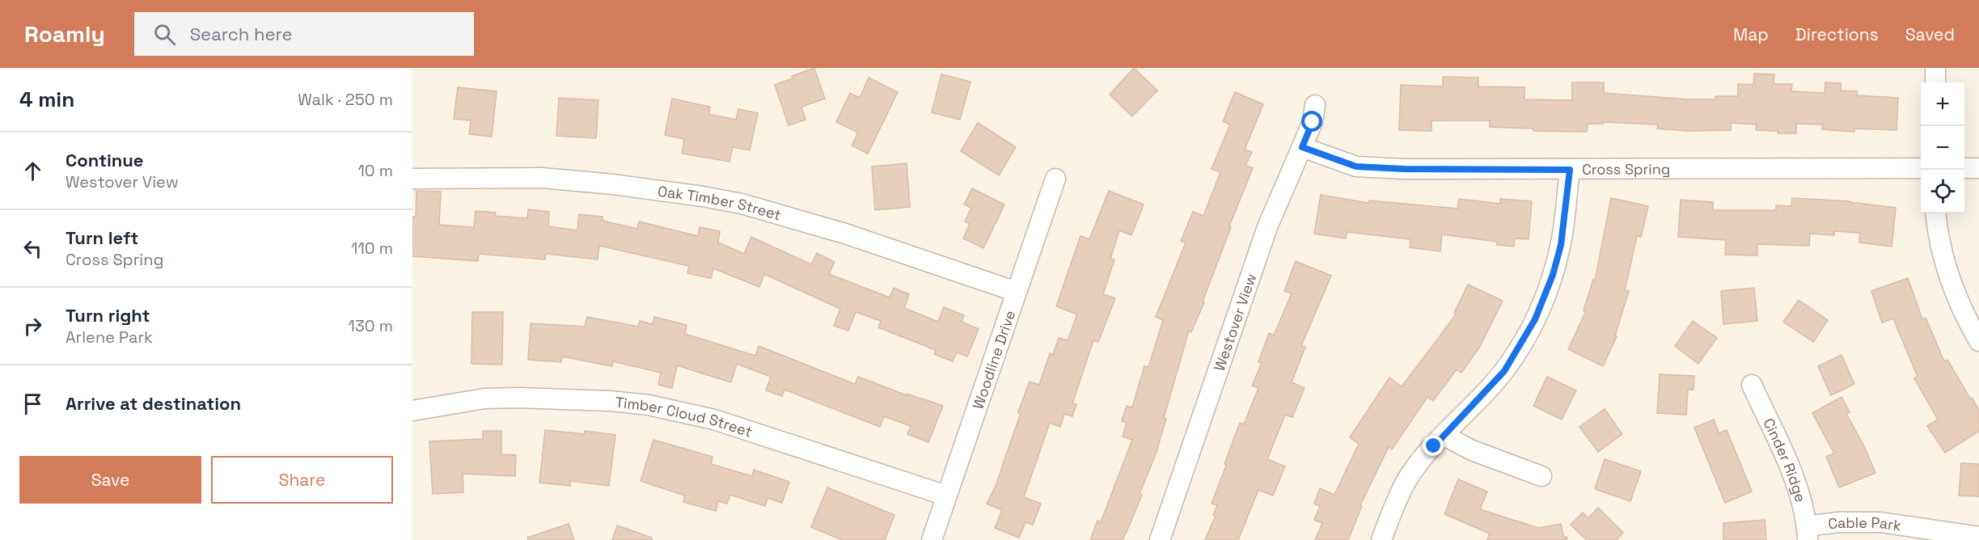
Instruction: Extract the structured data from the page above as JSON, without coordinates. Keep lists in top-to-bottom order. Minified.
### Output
{"streets":{"street":["Cross Spring","Oak Timber Street","Westover View","Woodline Drive","Timber Cloud Street","Cinder Ridge","Cable Park"]},"crossings":[["Cross Spring","Westover View"],["Oak Timber Street","Woodline Drive"],["Woodline Drive","Timber Cloud Street"],["Cinder Ridge","Cable Park"]],"page":{"header":"Roamly","search":"Search here","nav":["Map","Directions","Saved"],"heading":["4 min","Walk · 250 m"],"map_buttons":["+","−"],"list":[["Continue","Westover View","10 m"],["Turn left","Cross Spring","110 m"],["Turn right","Arlene Park","130 m"],"Arrive at destination"],"buttons":["Save","Share"]}}
